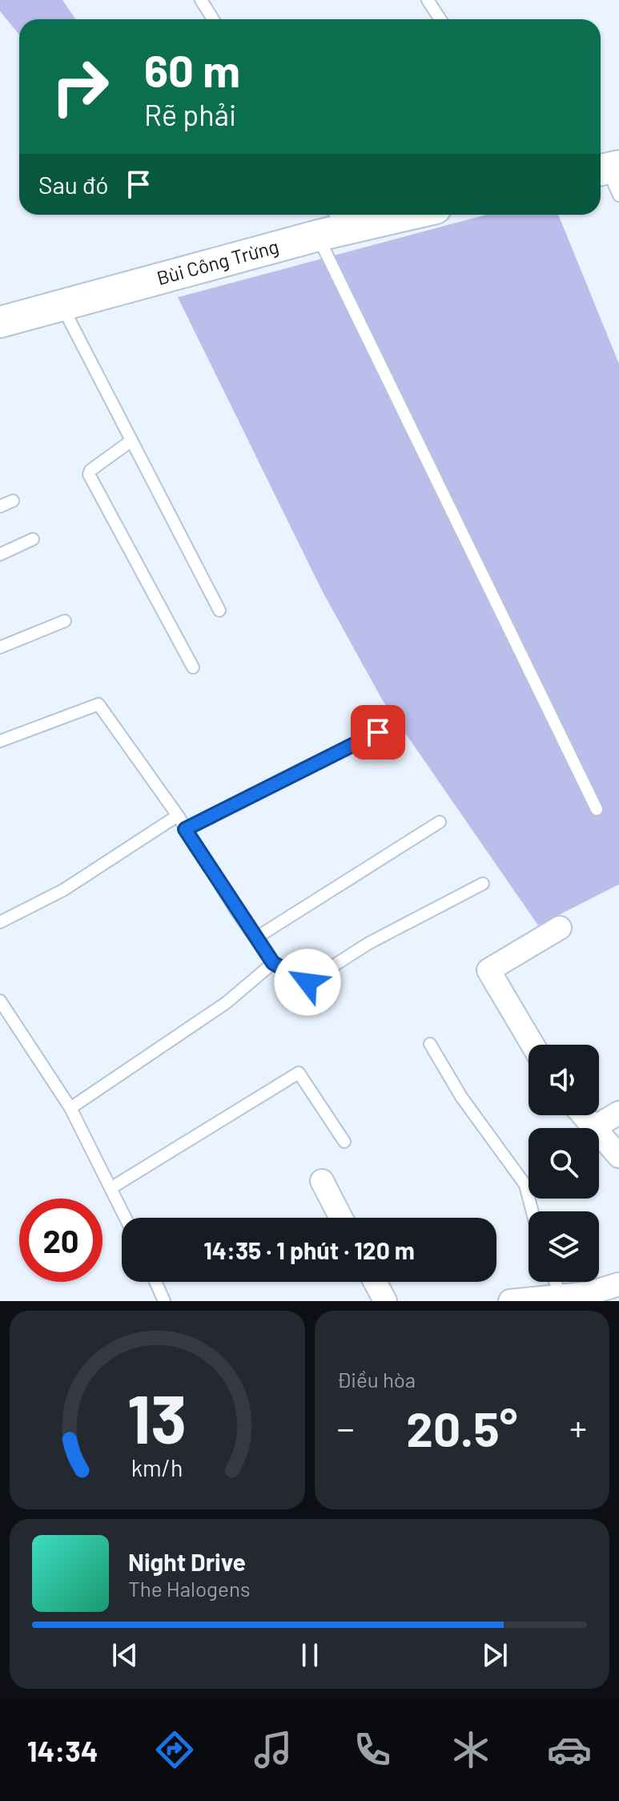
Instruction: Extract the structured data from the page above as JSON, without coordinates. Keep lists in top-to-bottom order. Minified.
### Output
{"streets":{"street":["Bùi Công Trừng"]},"page":{"turn":["60 m","Rẽ phải"],"then":"Sau đó","limit":"20","trip":"14:35 · 1 phút · 120 m","tile":"Điều hòa","heat":["−","20.5°","+"],"song":["Night Drive","The Halogens"],"tabs":"14:34","gauge":["13","km/h"]}}
